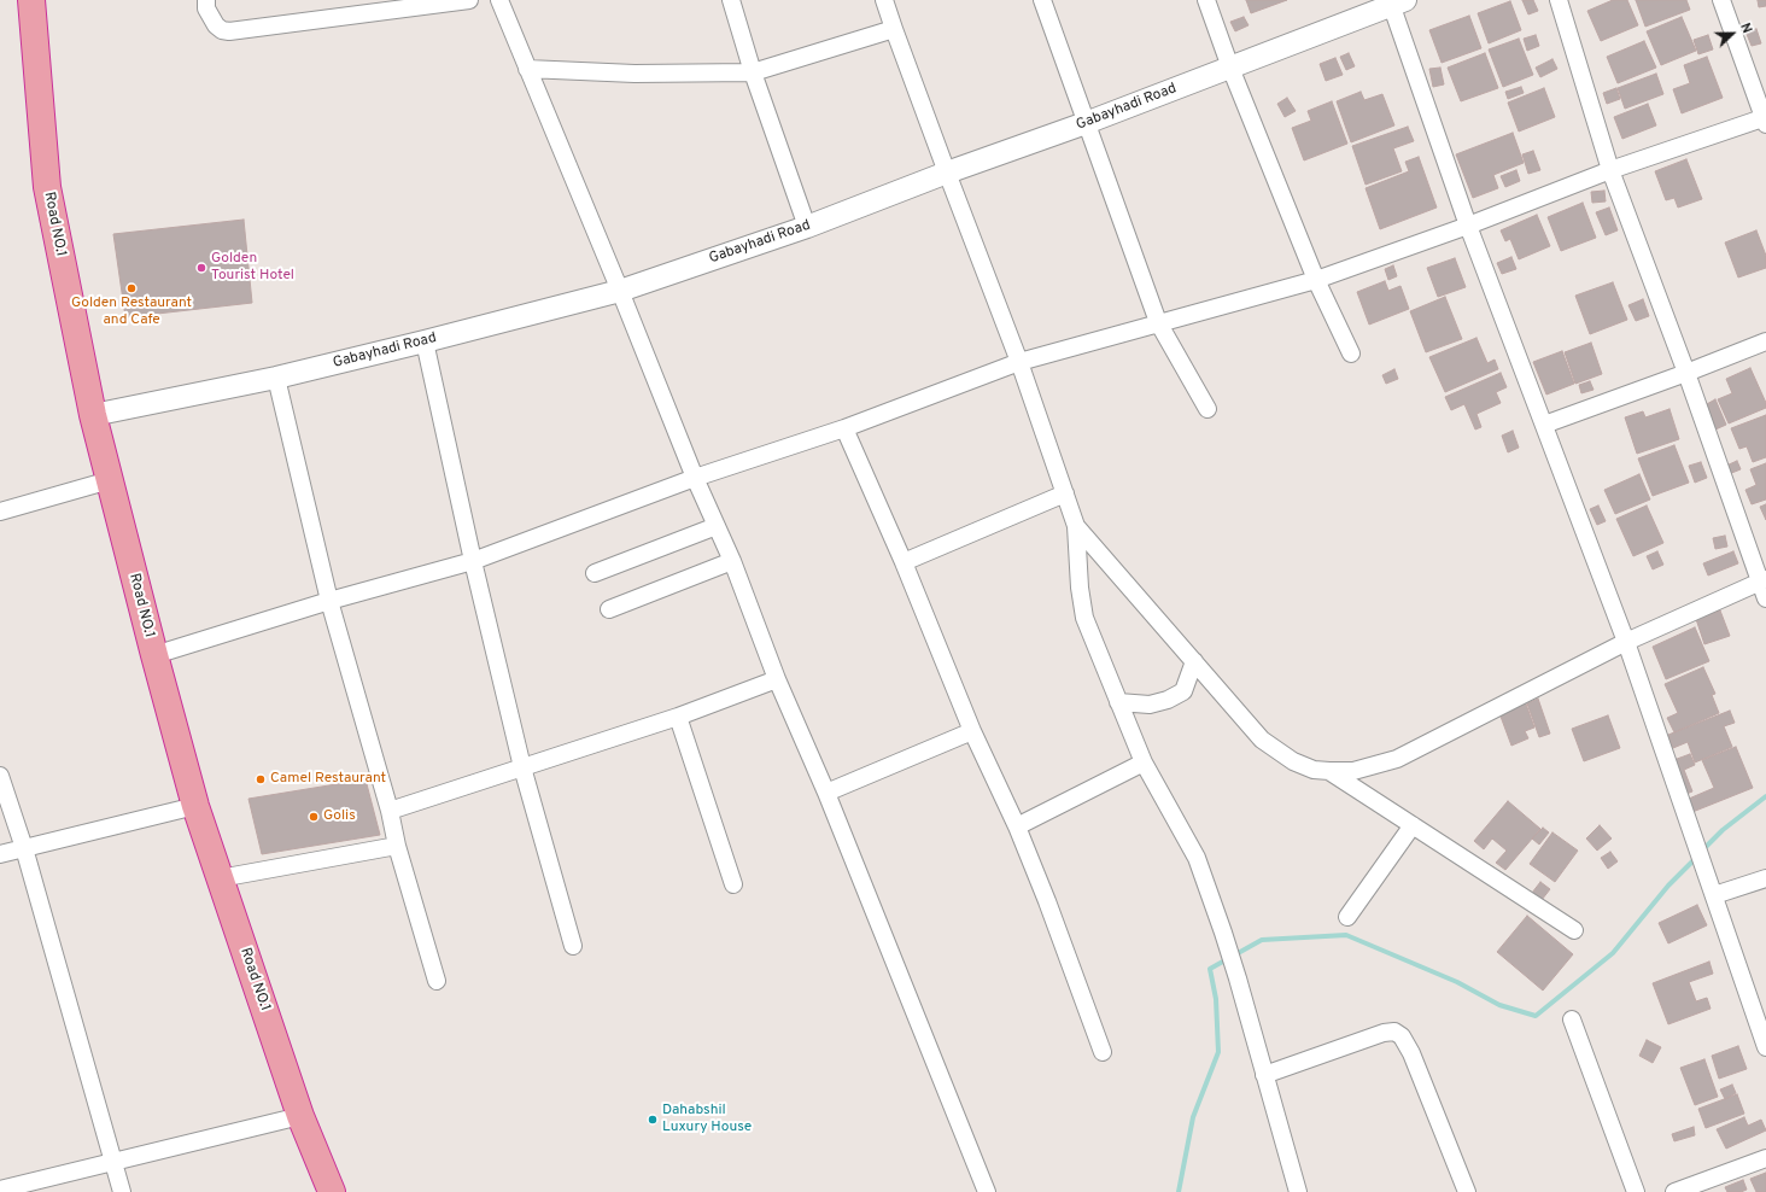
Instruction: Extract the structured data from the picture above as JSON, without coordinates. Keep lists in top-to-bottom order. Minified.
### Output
{"streets":{"highway":["Road NO.1"],"street":["Gabayhadi Road"]},"crossings":[["Gabayhadi Road","Road NO.1"]],"places":["Golden Tourist Hotel","Golden Restaurant and Cafe","Camel Restaurant","Golis","Dahabshil Luxury House"],"north":"right"}
